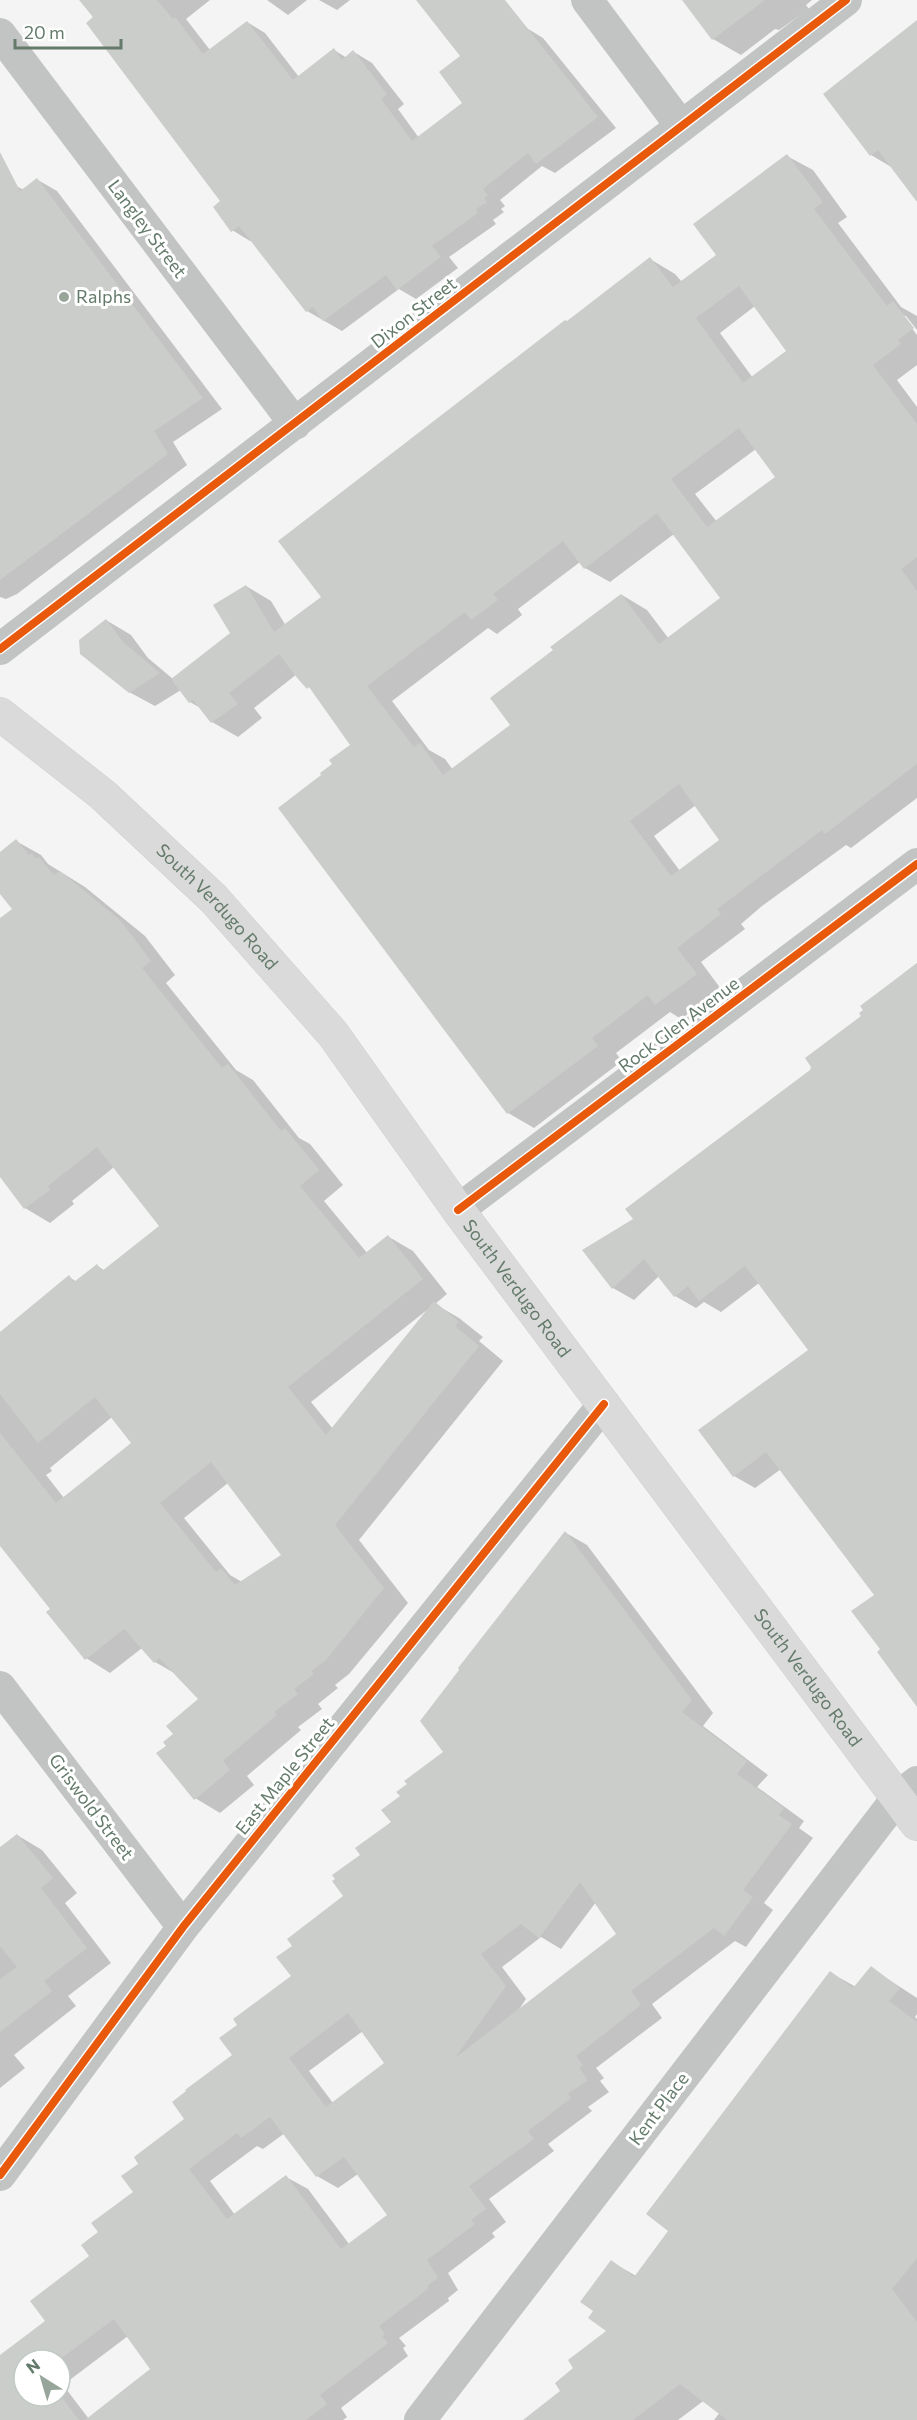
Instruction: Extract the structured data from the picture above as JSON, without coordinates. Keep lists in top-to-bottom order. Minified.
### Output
{"streets":{"main road":["South Verdugo Road"],"street":["Langley Street","Dixon Street","Rock Glen Avenue","East Maple Street","Griswold Street","Kent Place"]},"crossings":[["Langley Street","Dixon Street"],["South Verdugo Road","Rock Glen Avenue"],["South Verdugo Road","East Maple Street"],["South Verdugo Road","Kent Place"],["East Maple Street","Griswold Street"]],"places":["Ralphs"],"scale_bar":"20 m","north":"top left"}
